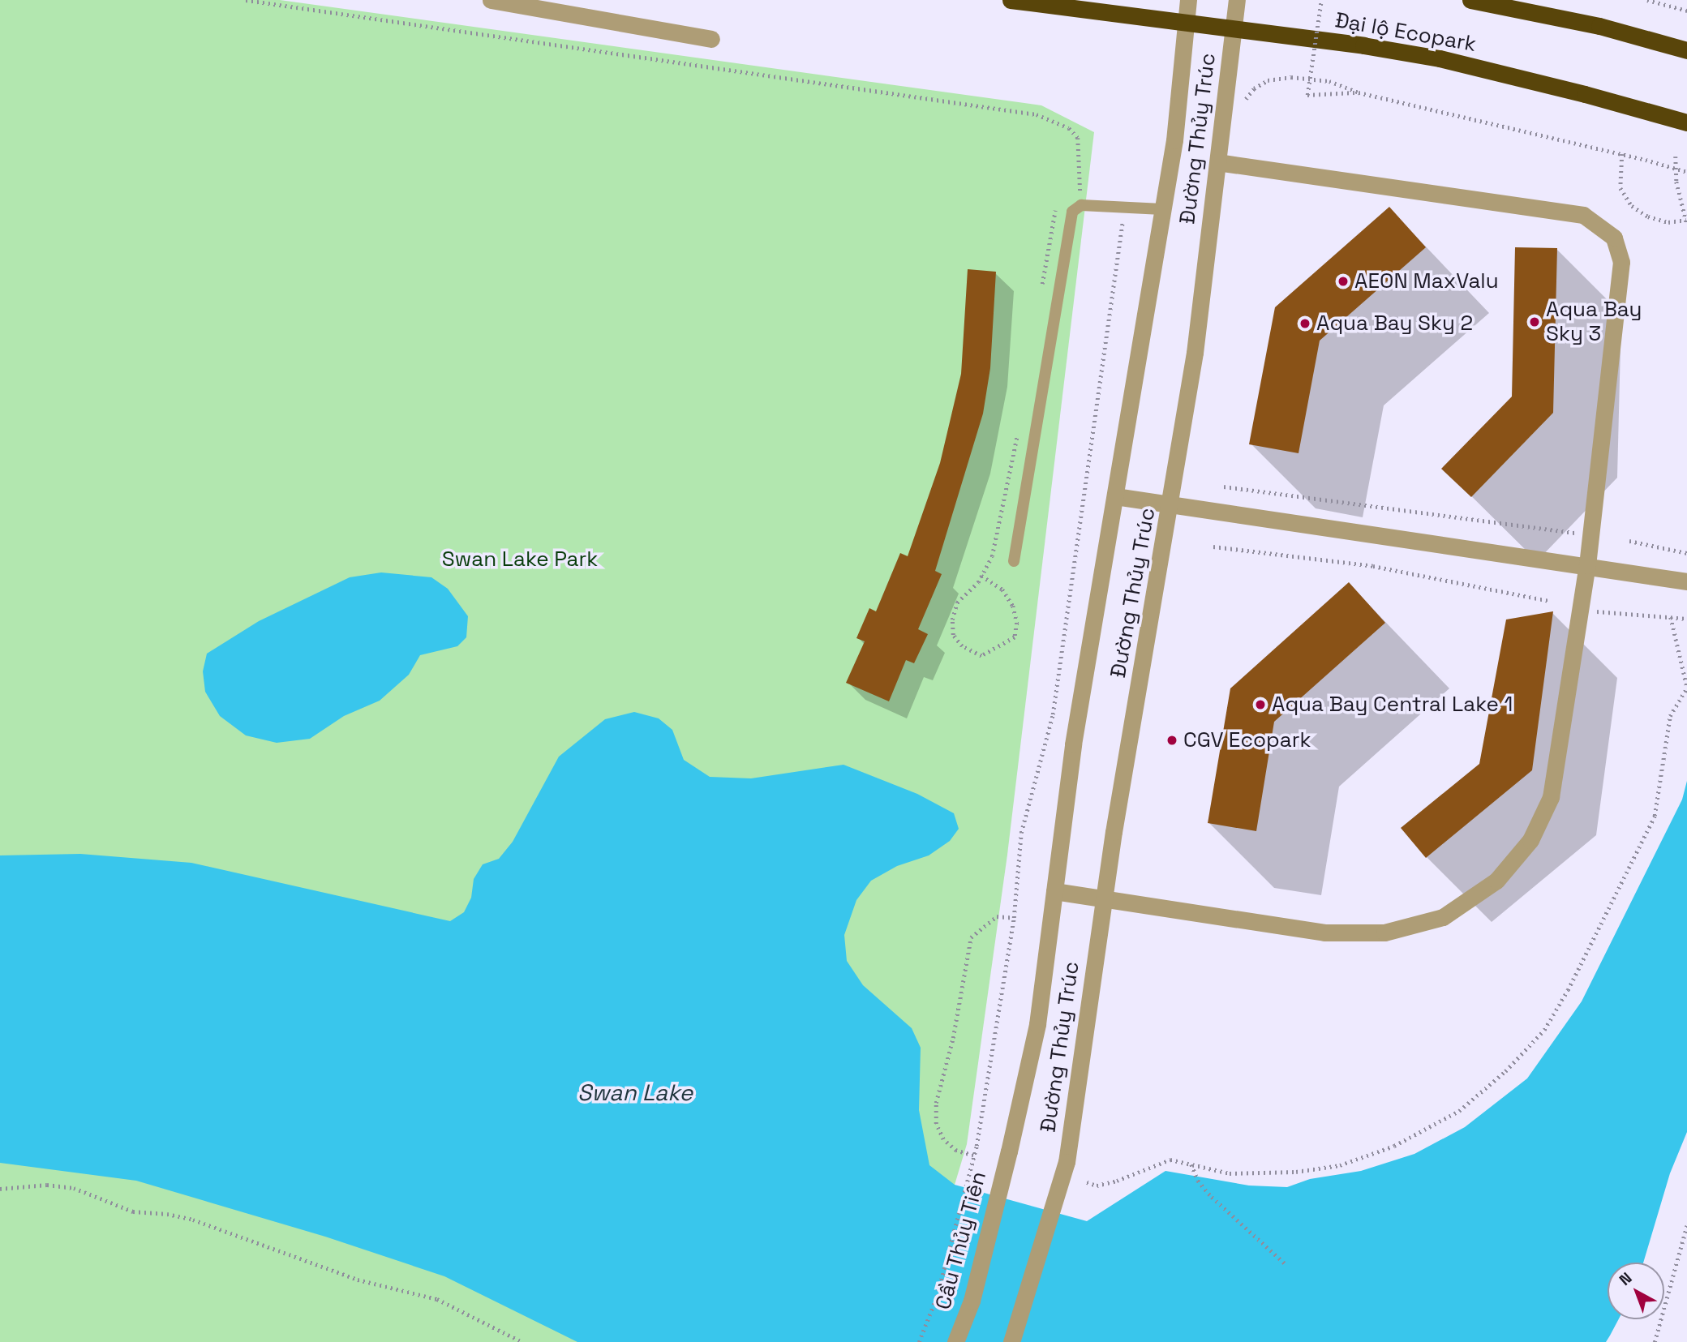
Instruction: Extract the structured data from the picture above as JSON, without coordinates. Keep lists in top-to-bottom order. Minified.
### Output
{"streets":{"highway":["Đại lộ Ecopark"],"street":["Đường Thủy Trúc","Cầu Thủy Tiên"]},"crossings":[["Đại lộ Ecopark","Đường Thủy Trúc"],["Đường Thủy Trúc","Cầu Thủy Tiên"]],"water":["Swan Lake"],"parks":["Swan Lake Park"],"places":["AEON MaxValu","Aqua Bay Sky 3","Aqua Bay Sky 2","Aqua Bay Central Lake 1","CGV Ecopark"],"north":"top left"}
